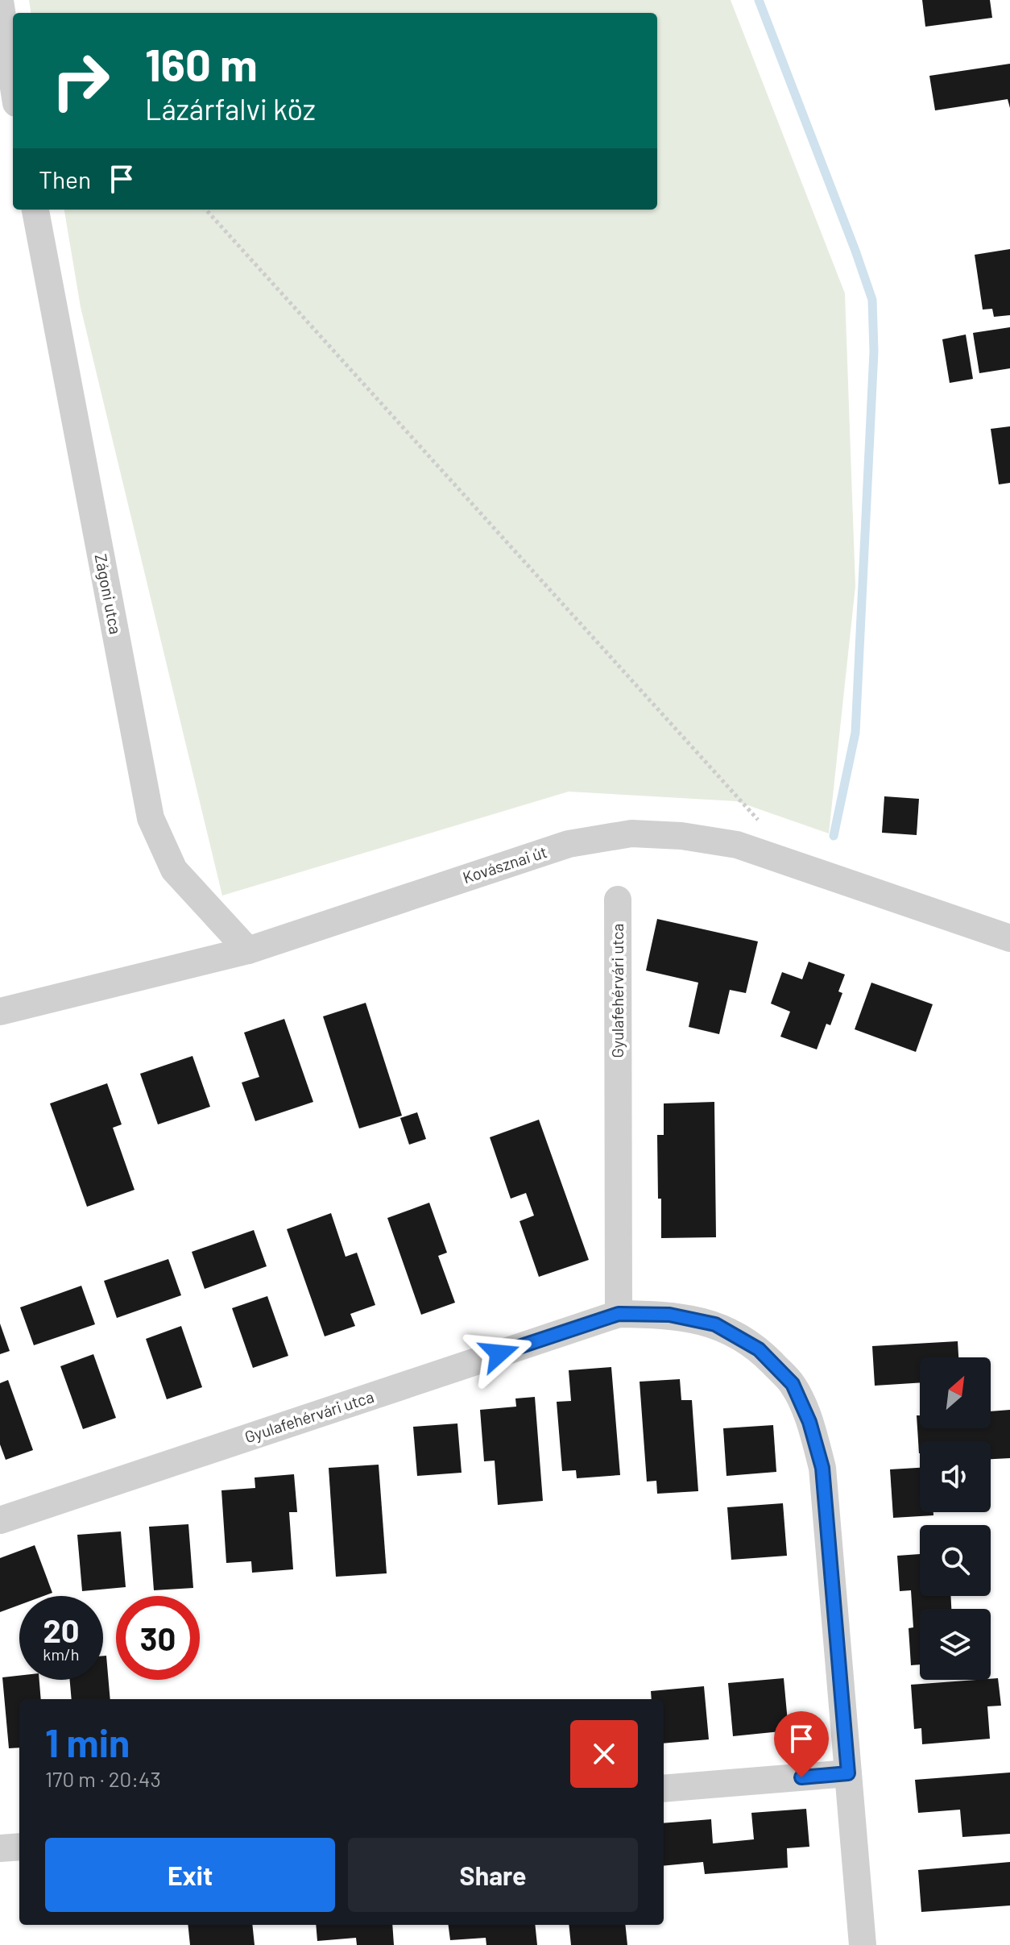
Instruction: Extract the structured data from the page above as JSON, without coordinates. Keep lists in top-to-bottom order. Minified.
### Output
{"streets":{"street":["Zágoni utca","Kovásznai út","Gyulafehérvári utca"]},"crossings":[["Zágoni utca","Kovásznai út"]],"north":"top right","page":{"turn":["160 m","Lázárfalvi köz"],"then":"Then","speed":"20 km/h","limit":"30","heading":["1 min","170 m · 20:43"],"buttons":["Exit","Share"]}}
